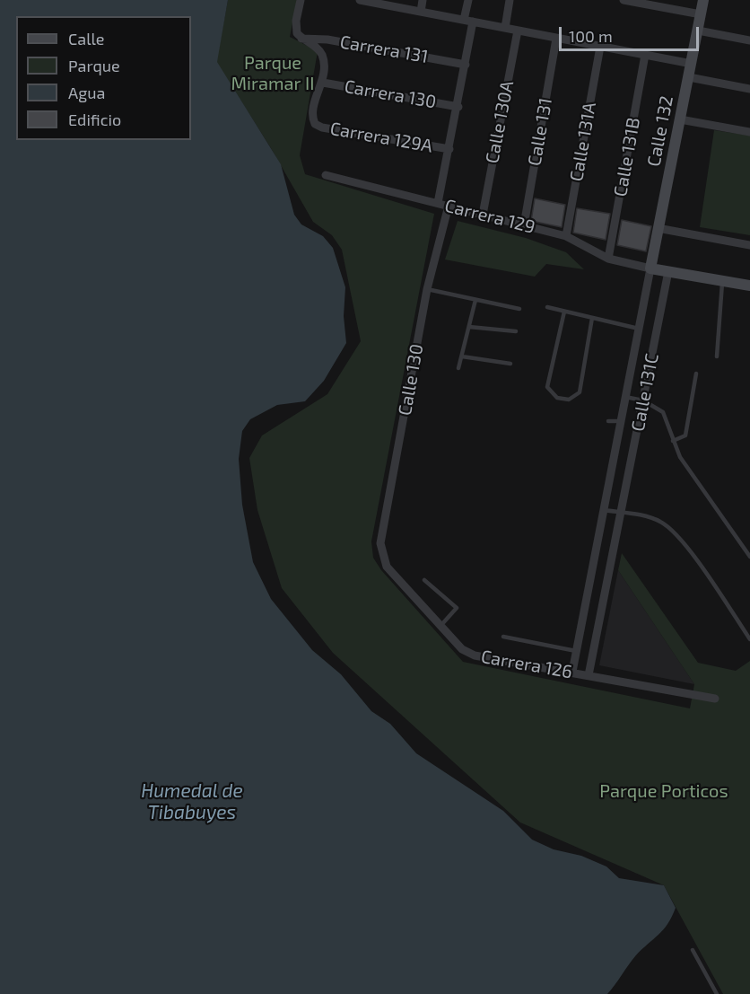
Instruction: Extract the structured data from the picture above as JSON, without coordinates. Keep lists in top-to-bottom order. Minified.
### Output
{"streets":{"street":["Carrera 131","Carrera 130","Calle 130A","Calle 132","Calle 131","Carrera 129A","Calle 131A","Calle 131B","Carrera 129","Calle 130","Calle 131C","Carrera 126"]},"crossings":[["Carrera 130","Carrera 129A"],["Calle 130A","Carrera 129"],["Calle 132","Carrera 129"],["Calle 132","Calle 131C"],["Calle 131","Carrera 129"],["Calle 131A","Carrera 129"],["Calle 131B","Carrera 129"],["Carrera 129","Calle 130"],["Carrera 129","Calle 131C"],["Calle 130","Carrera 126"],["Calle 131C","Carrera 126"]],"water":["Humedal de Tibabuyes"],"parks":["Parque Miramar II","Parque Porticos"],"legend":["Calle","Parque","Agua","Edificio"],"scale_bar":"100 m"}
